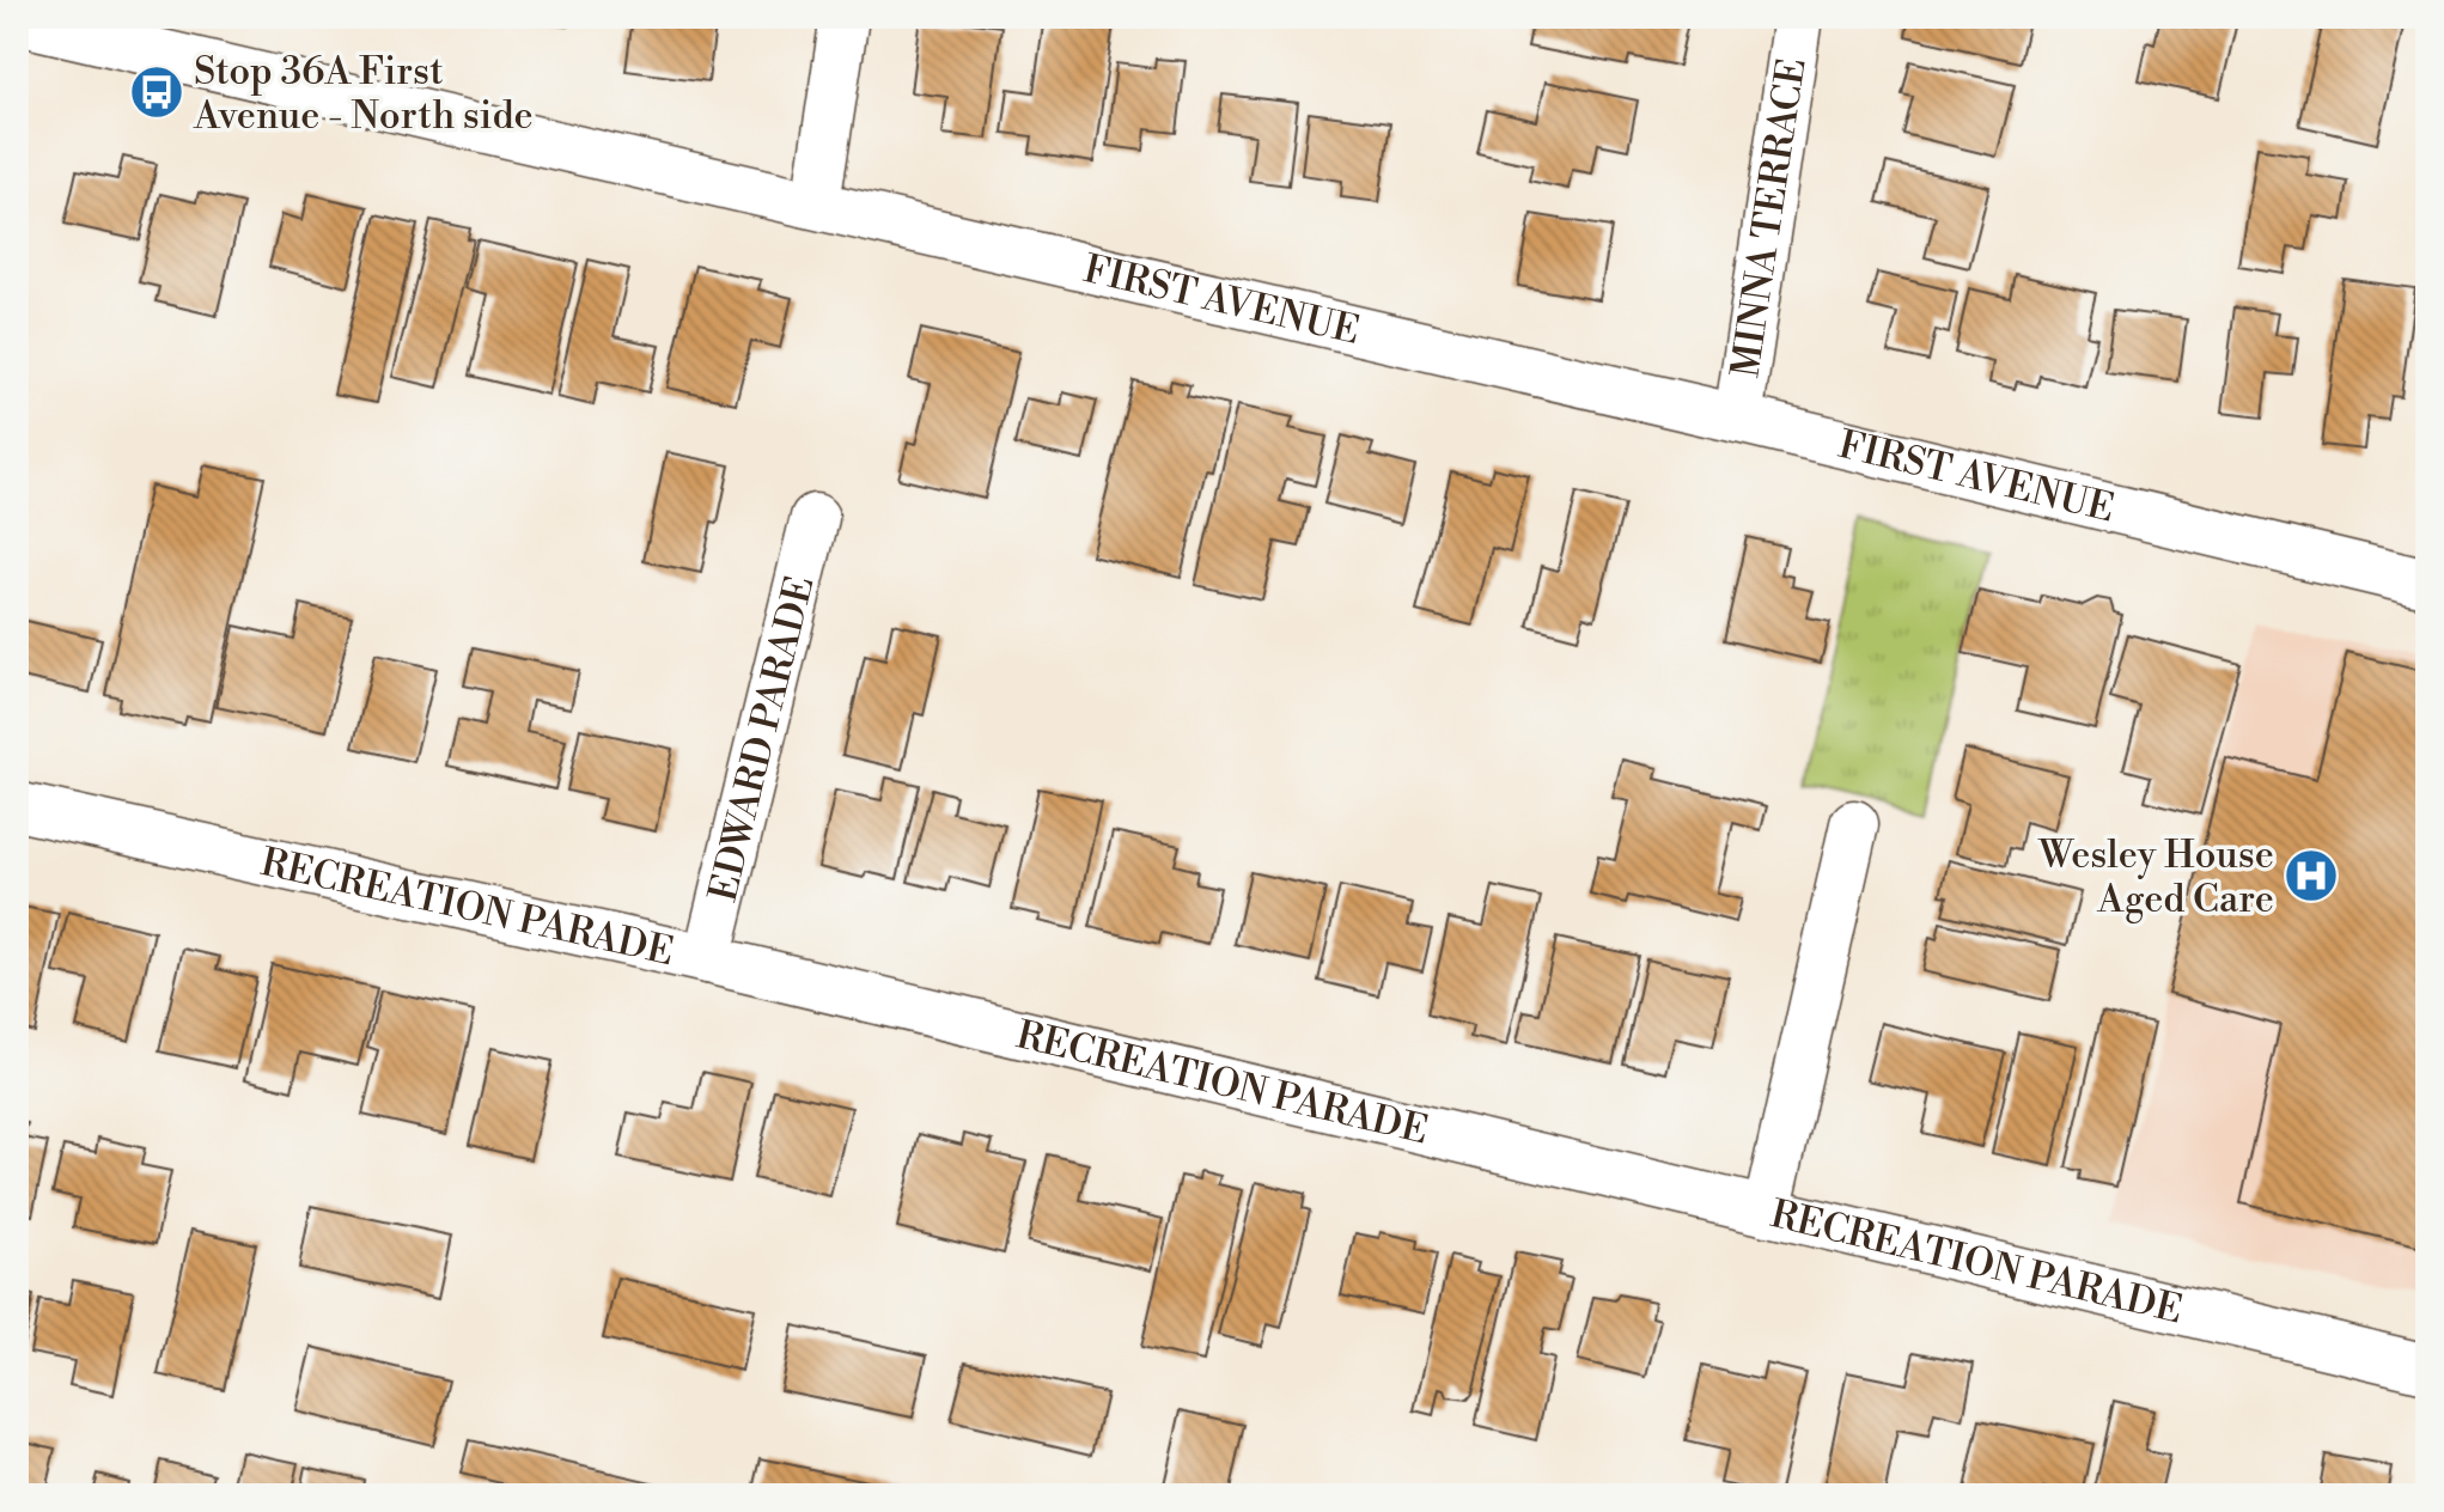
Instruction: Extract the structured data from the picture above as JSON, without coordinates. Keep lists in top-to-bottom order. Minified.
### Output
{"streets":{"street":["MINNA TERRACE","FIRST AVENUE","EDWARD PARADE","RECREATION PARADE"]},"crossings":[["MINNA TERRACE","FIRST AVENUE"],["EDWARD PARADE","RECREATION PARADE"]],"places":{"bus stop":["Stop 36A First Avenue - North side"],"hospital":["Wesley House Aged Care"]}}
